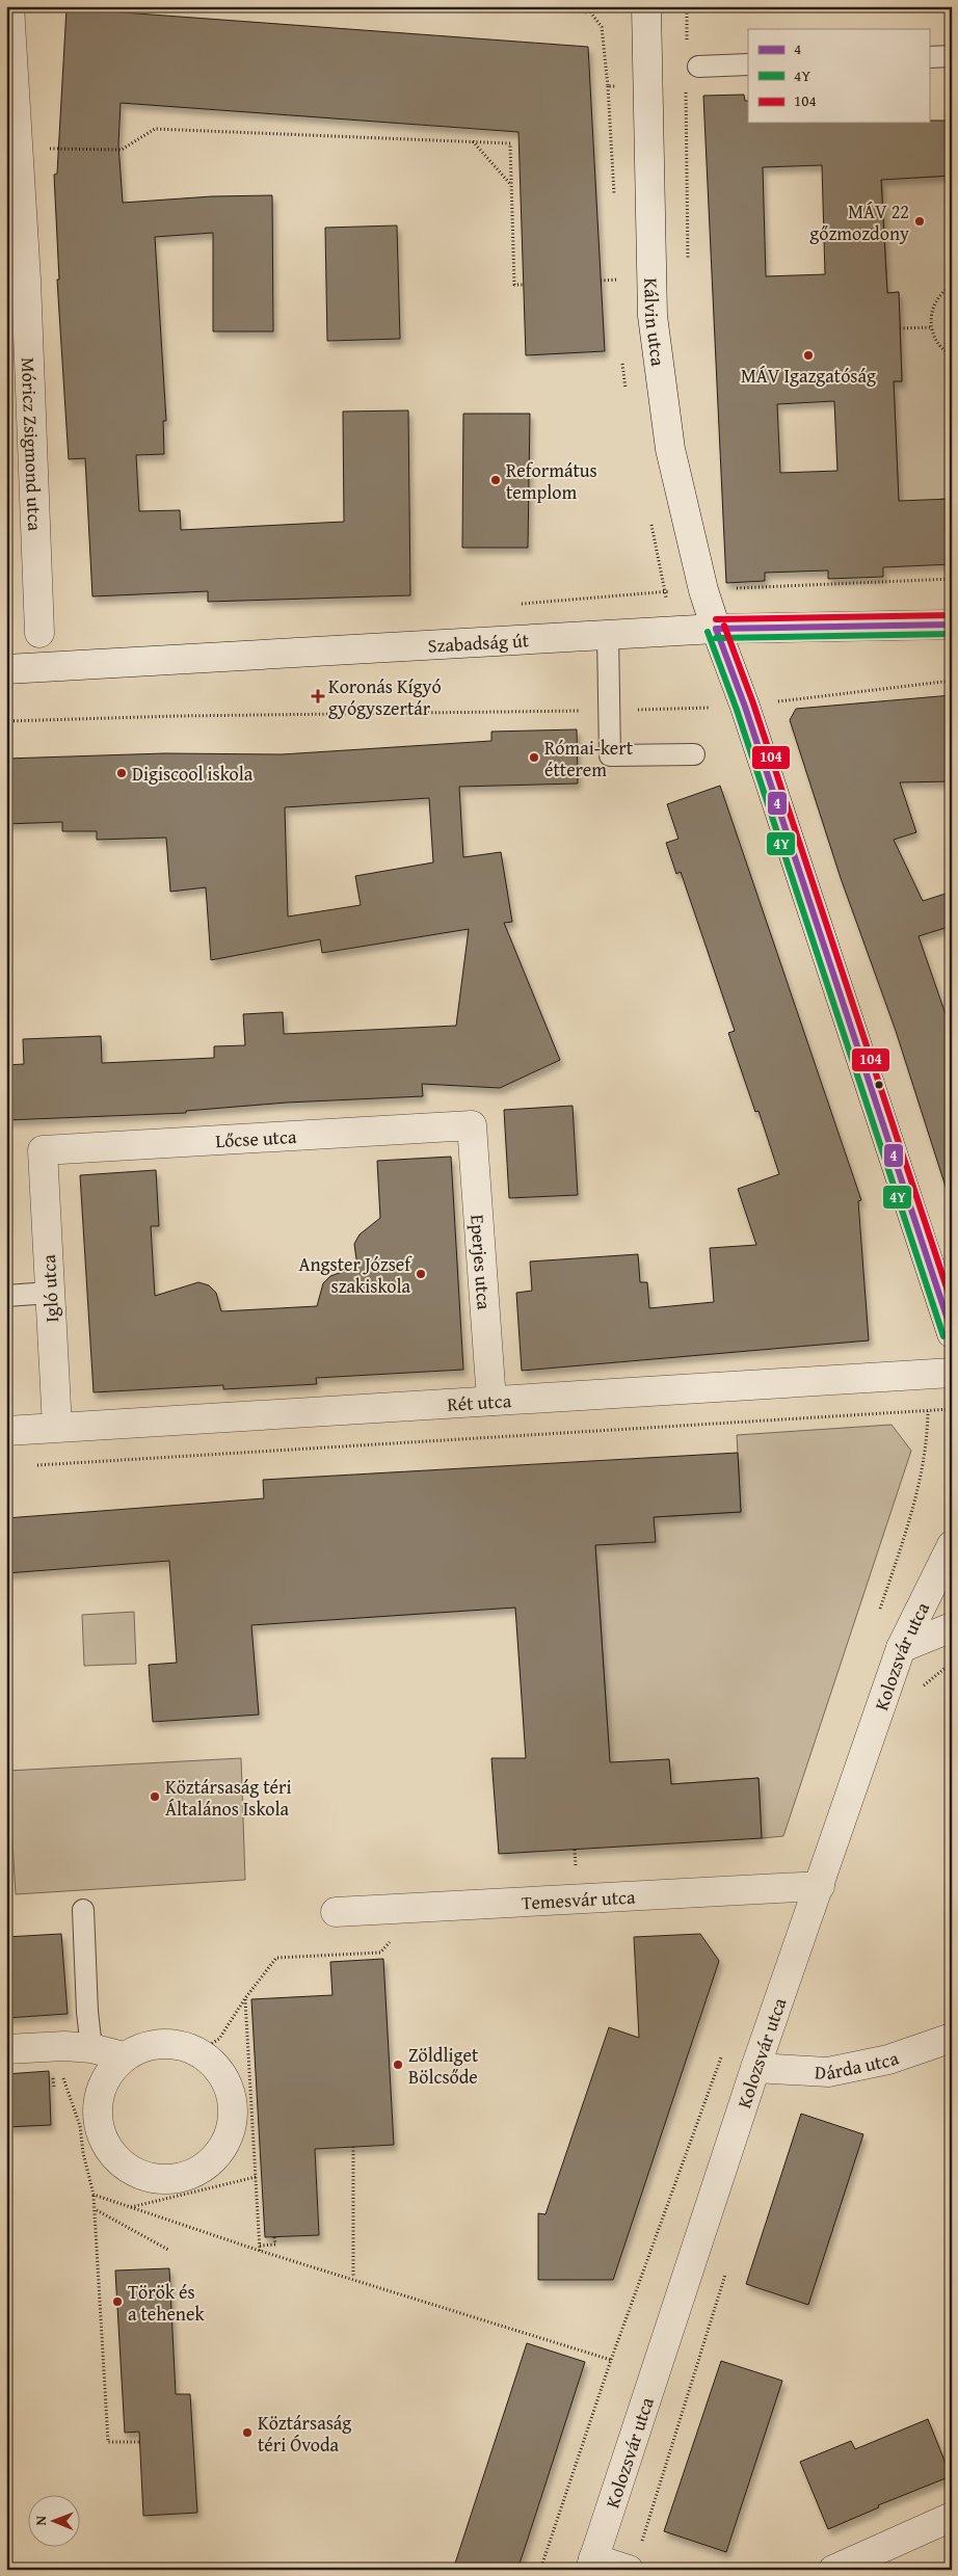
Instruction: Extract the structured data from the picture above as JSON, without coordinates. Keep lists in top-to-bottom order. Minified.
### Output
{"streets":{"street":["Kálvin utca","Móricz Zsigmond utca","Szabadság út","Lőcse utca","Eperjes utca","Igló utca","Rét utca","Kolozsvár utca","Temesvár utca","Dárda utca"]},"crossings":[["Kálvin utca","Szabadság út"],["Lőcse utca","Eperjes utca"],["Lőcse utca","Igló utca"],["Eperjes utca","Rét utca"],["Igló utca","Rét utca"],["Kolozsvár utca","Temesvár utca"],["Kolozsvár utca","Dárda utca"]],"places":{"other":["MÁV 22 gőzmozdony","MÁV Igazgatóság","Református templom","Római-kert étterem","Digiscool iskola","Angster József szakiskola","Köztársaság téri Általános Iskola","Zöldliget Bölcsőde","Török és a tehenek","Köztársaság téri Óvoda"],"health":["Koronás Kígyó gyógyszertár"]},"lines":["transit line 104","transit line 4","transit line 4Y"],"legend":["4","4Y","104"],"north":"left"}
